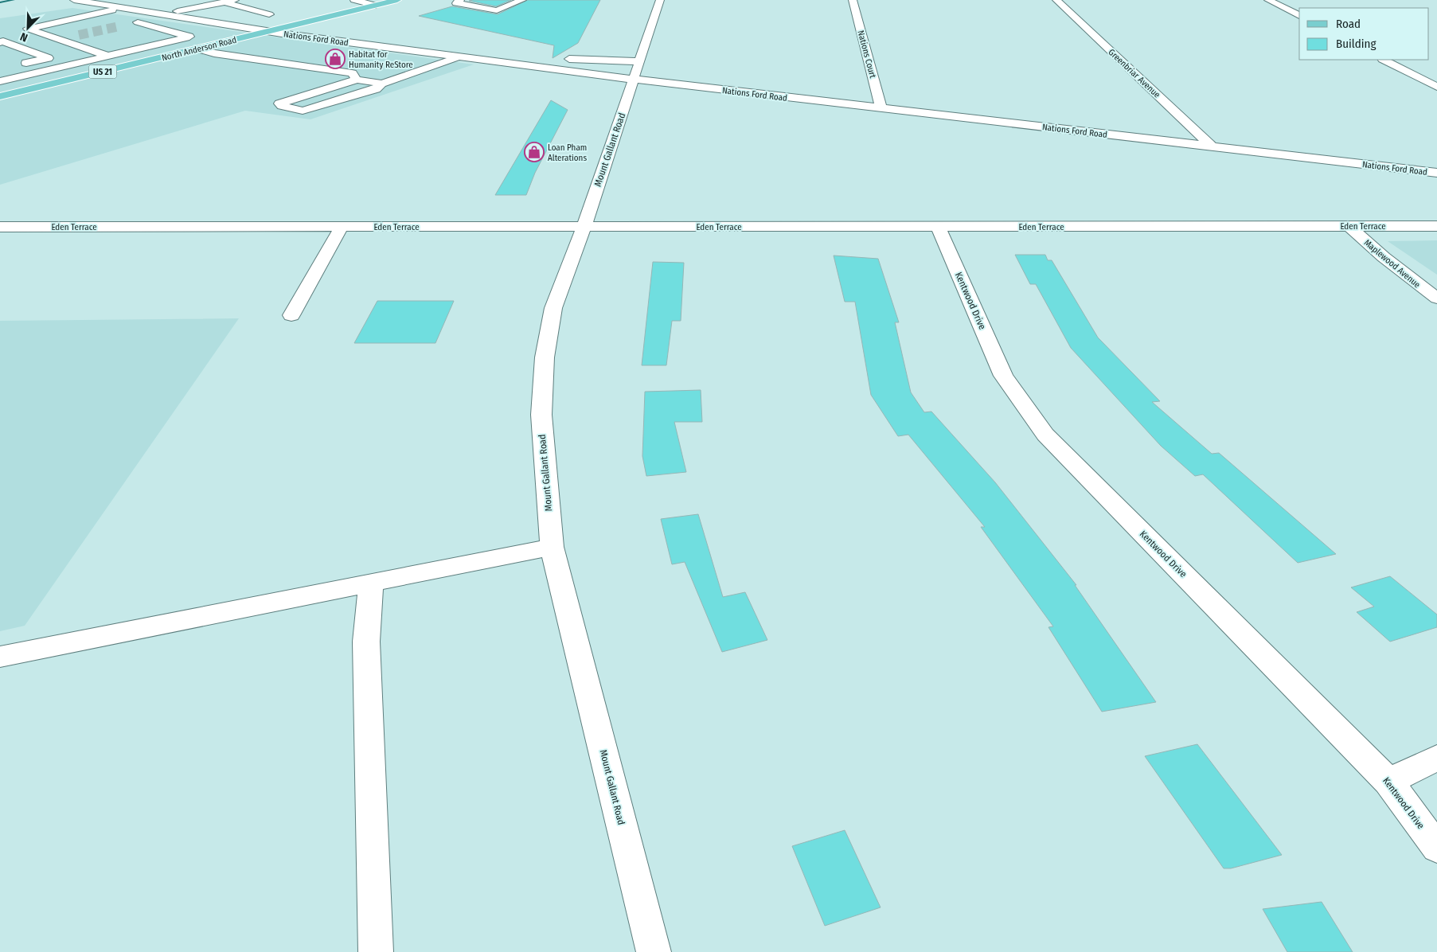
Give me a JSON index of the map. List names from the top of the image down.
{
  "streets": {
    "main road": ["North Anderson Road", "US 21"],
    "street": [
      "Nations Ford Road",
      "Nations Court",
      "Greenbriar Avenue",
      "Mount Gallant Road",
      "Eden Terrace",
      "Maplewood Avenue",
      "Kentwood Drive"
    ]
  },
  "crossings": [
    ["Nations Ford Road", "North Anderson Road"],
    ["Nations Ford Road", "Nations Court"],
    ["Nations Ford Road", "Greenbriar Avenue"],
    ["Nations Ford Road", "Mount Gallant Road"],
    ["Mount Gallant Road", "Eden Terrace"],
    ["Eden Terrace", "Maplewood Avenue"],
    ["Eden Terrace", "Kentwood Drive"]
  ],
  "places": {
    "shop": ["Habitat for Humanity ReStore", "Loan Pham Alterations"]
  },
  "legend": ["Road", "Building"],
  "north": "bottom left"
}
